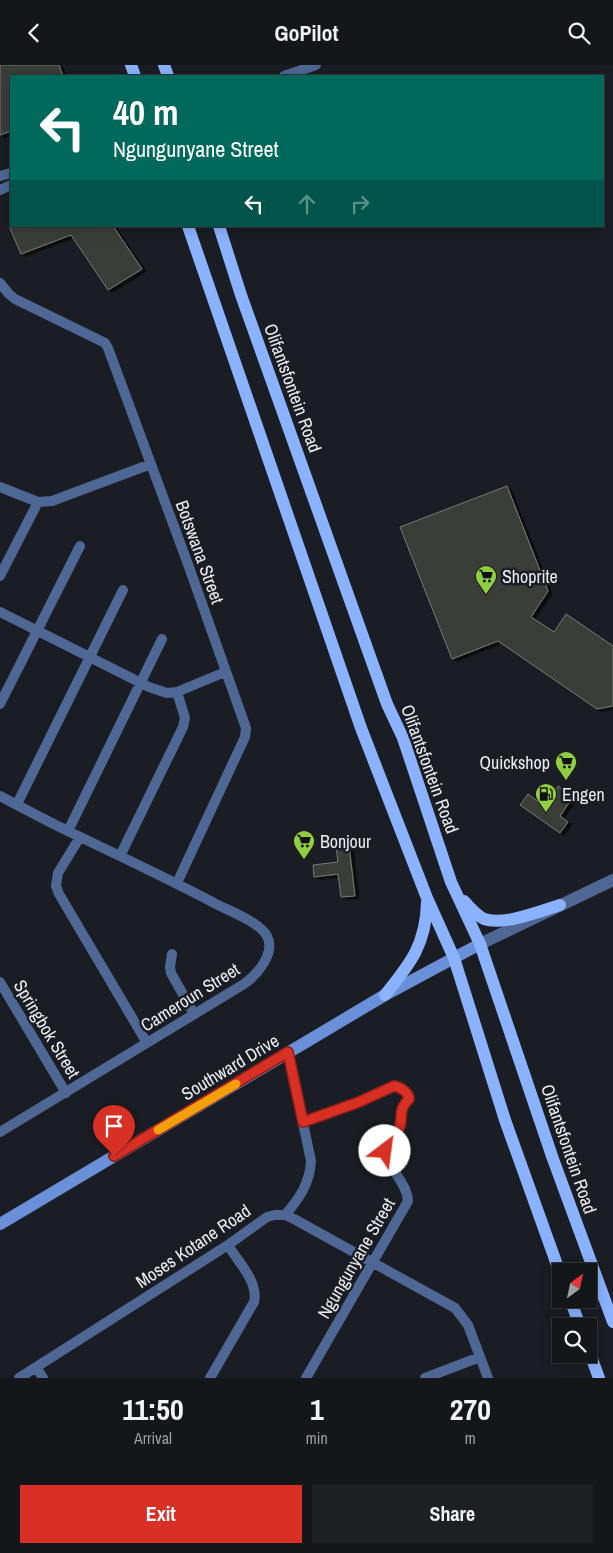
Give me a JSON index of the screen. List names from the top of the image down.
{
  "streets": {
    "main road": ["Olifantsfontein Road", "Southward Drive"],
    "street": [
      "Botswana Street",
      "Cameroun Street",
      "Springbok Street",
      "Moses Kotane Road",
      "Ngungunyane Street"
    ]
  },
  "crossings": [
    ["Olifantsfontein Road", "Southward Drive"],
    ["Botswana Street", "Cameroun Street"],
    ["Cameroun Street", "Springbok Street"]
  ],
  "places": {
    "supermarket": ["Shoprite", "Quickshop", "Bonjour"],
    "fuel station": ["Engen"]
  },
  "north": "top right",
  "page": {
    "header": "GoPilot",
    "turn": ["40 m", "Ngungunyane Street"],
    "eta": [
      "11:50",
      "Arrival",
      "1",
      "min",
      "270",
      "m"
    ],
    "buttons": ["Exit", "Share"]
  }
}
